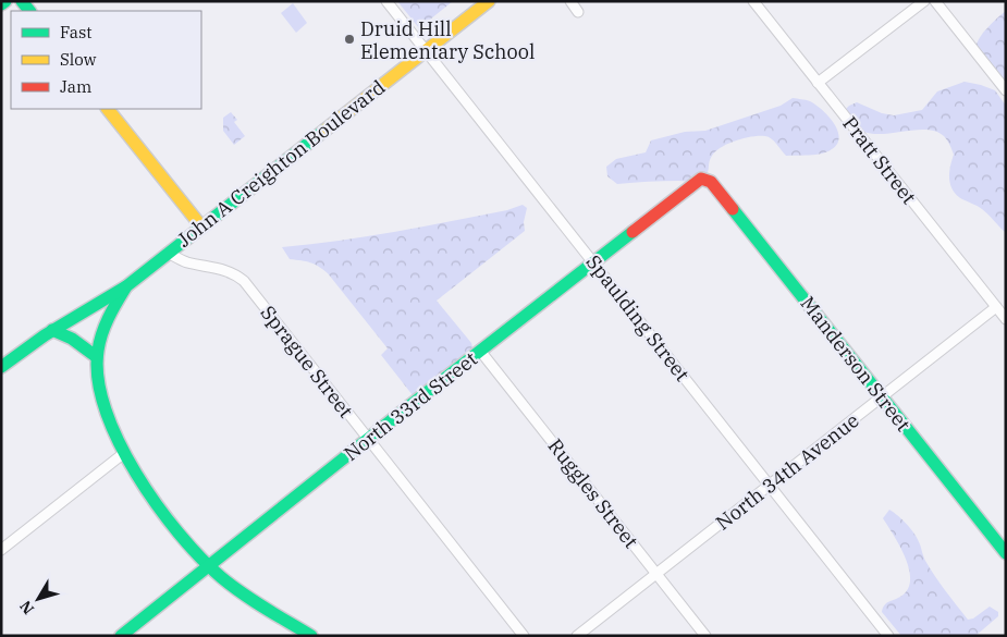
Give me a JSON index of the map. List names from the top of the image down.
{
  "streets": {
    "street": [
      "Pratt Street",
      "John A Creighton Boulevard",
      "Spaulding Street",
      "Sprague Street",
      "Manderson Street",
      "North 33rd Street",
      "North 34th Avenue",
      "Ruggles Street"
    ]
  },
  "crossings": [
    ["Pratt Street", "North 34th Avenue"],
    ["John A Creighton Boulevard", "Spaulding Street"],
    ["John A Creighton Boulevard", "Sprague Street"],
    ["Spaulding Street", "North 33rd Street"],
    ["Spaulding Street", "North 34th Avenue"],
    ["Sprague Street", "North 33rd Street"],
    ["Manderson Street", "North 33rd Street"],
    ["Manderson Street", "North 34th Avenue"],
    ["North 33rd Street", "Ruggles Street"],
    ["North 34th Avenue", "Ruggles Street"]
  ],
  "places": ["Druid Hill Elementary School"],
  "legend": ["Fast", "Slow", "Jam"],
  "north": "bottom left"
}
